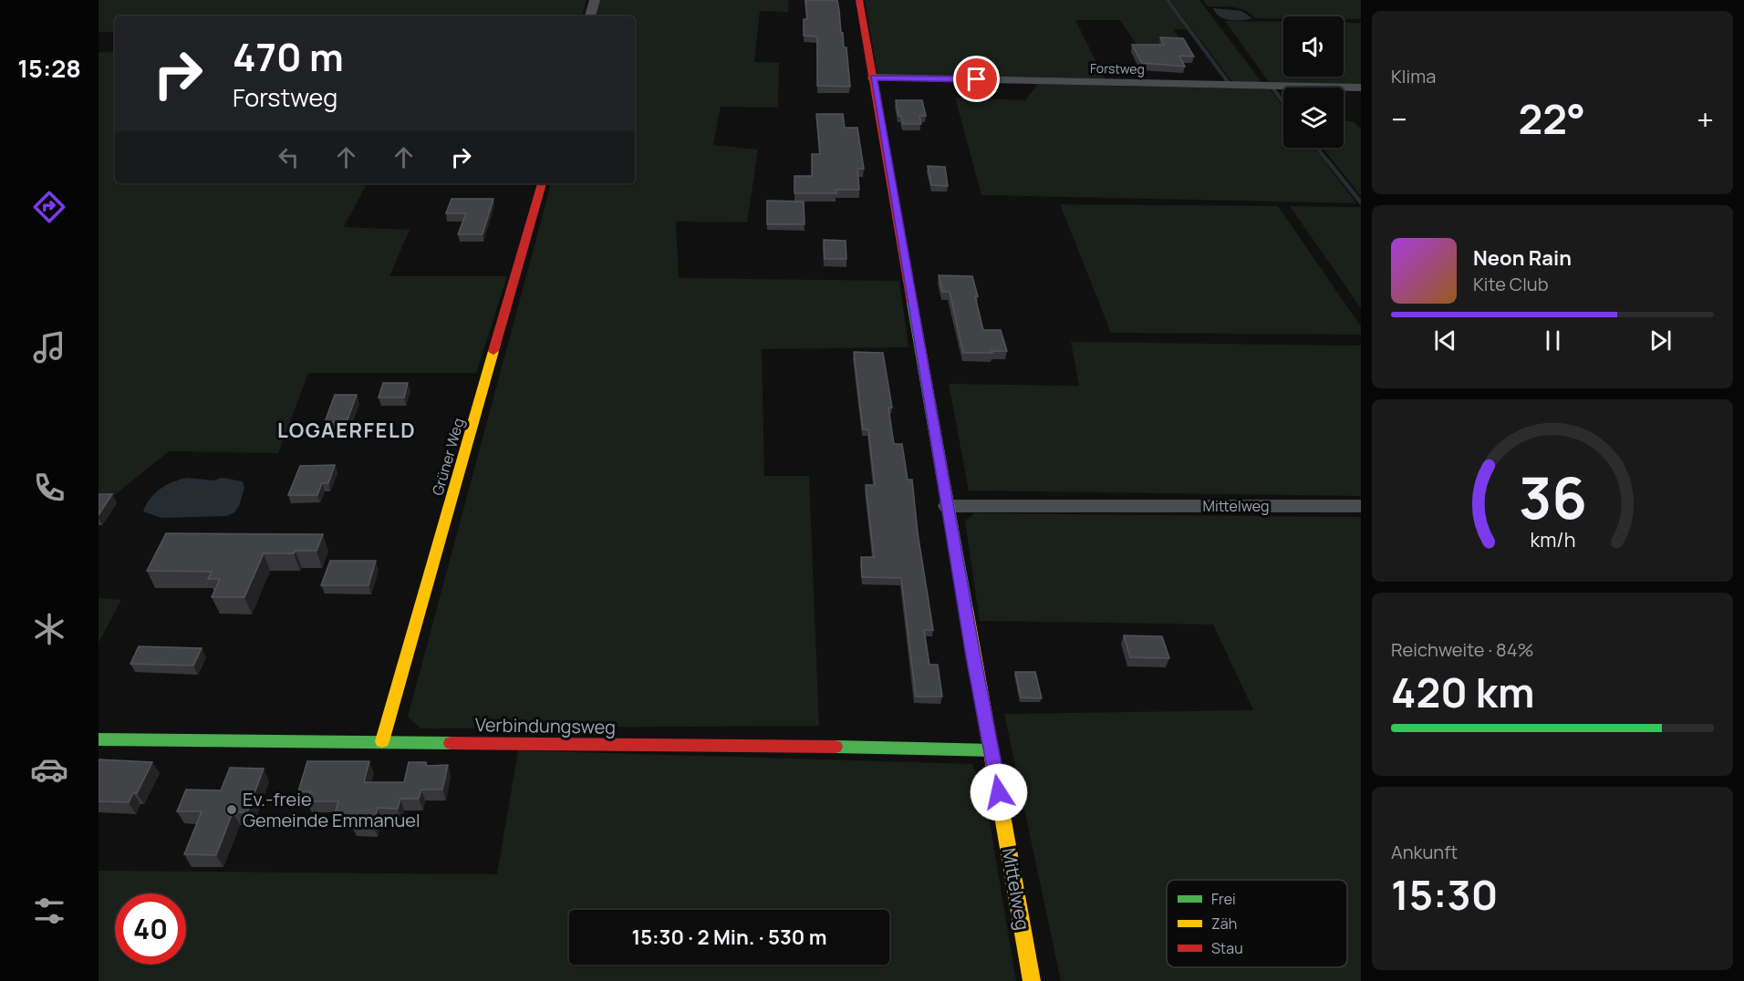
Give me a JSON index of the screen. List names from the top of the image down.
{
  "streets": {
    "street": [
      "Forstweg",
      "Grüner Weg",
      "Mittelweg",
      "Verbindungsweg"
    ]
  },
  "crossings": [
    ["Forstweg", "Mittelweg"],
    ["Grüner Weg", "Verbindungsweg"],
    ["Mittelweg", "Verbindungsweg"]
  ],
  "districts": ["LOGAERFELD"],
  "places": ["Ev.-freie Gemeinde Emmanuel"],
  "legend": ["Frei", "Zäh", "Stau"],
  "page": {
    "tabs": "15:28",
    "tile": [
      "Klima",
      ["Reichweite · 84%", "420 km"],
      ["Ankunft", "15:30"]
    ],
    "turn": ["470 m", "Forstweg"],
    "heat": ["−", "22°", "+"],
    "song": ["Neon Rain", "Kite Club"],
    "limit": "40",
    "trip": "15:30 · 2 Min. · 530 m",
    "gauge": ["36", "km/h"]
  }
}
